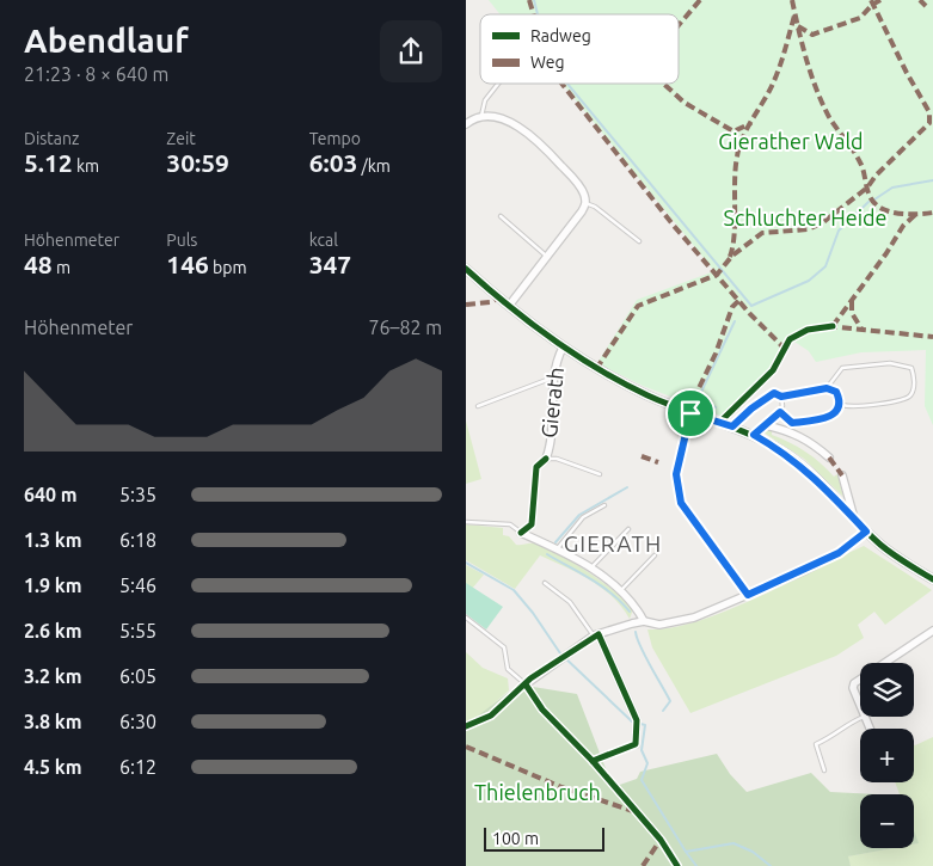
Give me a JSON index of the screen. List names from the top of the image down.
{
  "streets": {
    "street": ["Gierath"]
  },
  "districts": ["GIERATH"],
  "parks": ["Gierather Wald", "Schluchter Heide", "Thielenbruch"],
  "legend": ["Radweg", "Weg"],
  "scale_bar": "100 m",
  "page": {
    "heading": ["Abendlauf", "21:23 · 8 × 640 m"],
    "stats": [
      ["Distanz", "5.12 km"],
      ["Zeit", "30:59"],
      ["Tempo", "6:03 /km"],
      ["Höhenmeter", "48 m"],
      ["Puls", "146 bpm"],
      ["kcal", "347"]
    ],
    "chart": ["Höhenmeter", "76–82 m"],
    "list": [
      {
        "name": "640 m",
        "note": "5:35"
      },
      {
        "name": "1.3 km",
        "note": "6:18"
      },
      {
        "name": "1.9 km",
        "note": "5:46"
      },
      {
        "name": "2.6 km",
        "note": "5:55"
      },
      {
        "name": "3.2 km",
        "note": "6:05"
      },
      {
        "name": "3.8 km",
        "note": "6:30"
      },
      {
        "name": "4.5 km",
        "note": "6:12"
      }
    ],
    "map_buttons": ["+", "−"],
    "scale": "100 m"
  }
}
